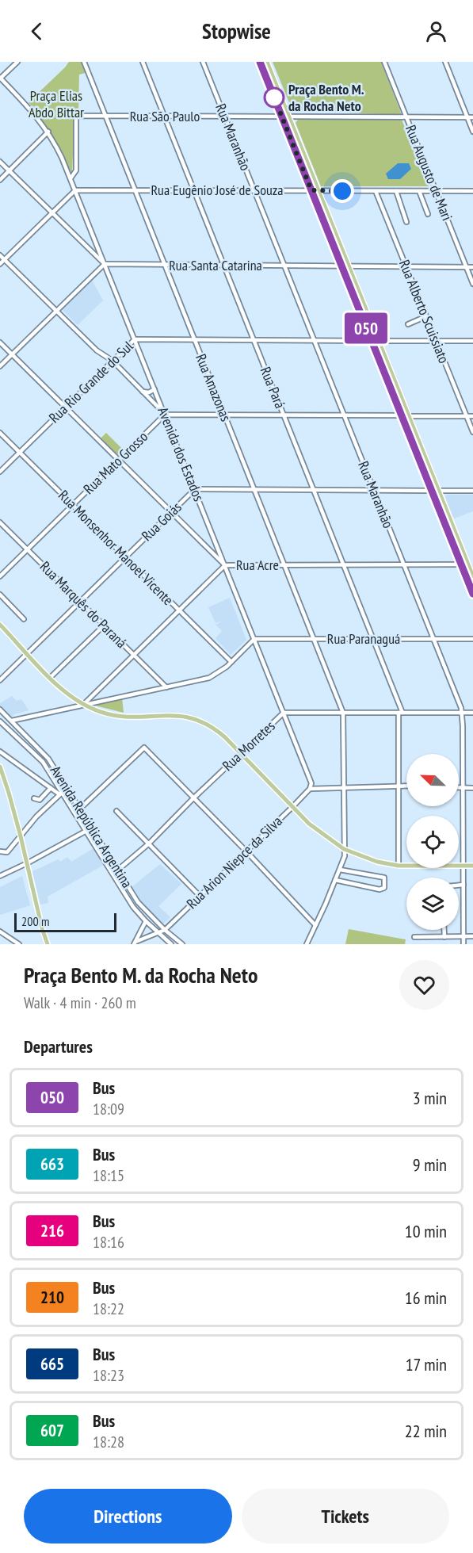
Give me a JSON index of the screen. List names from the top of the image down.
{
  "streets": {
    "street": [
      "Rua São Paulo",
      "Rua Maranhão",
      "Rua Augusto de Mari",
      "Rua Eugênio José de Souza",
      "Rua Santa Catarina",
      "Rua Alberto Scuissiato",
      "Rua Rio Grande do Sul",
      "Rua Amazonas",
      "Rua Pará",
      "Avenida dos Estados",
      "Rua Mato Grosso",
      "Rua Goiás",
      "Rua Monsenhor Manoel Vicente",
      "Rua Acre",
      "Rua Marquês do Paraná",
      "Rua Paranaguá",
      "Rua Morretes",
      "Avenida República Argentina",
      "Rua Arion Niepce da Silva"
    ]
  },
  "crossings": [
    ["Rua São Paulo", "Rua Maranhão"],
    ["Rua São Paulo", "Rua Amazonas"],
    ["Rua São Paulo", "Rua Pará"],
    ["Rua São Paulo", "Avenida dos Estados"],
    ["Rua Maranhão", "Rua Eugênio José de Souza"],
    ["Rua Maranhão", "Rua Santa Catarina"],
    ["Rua Maranhão", "Rua Rio Grande do Sul"],
    ["Rua Maranhão", "Rua Acre"],
    ["Rua Maranhão", "Rua Paranaguá"],
    ["Rua Maranhão", "Rua Morretes"],
    ["Rua Augusto de Mari", "Rua Eugênio José de Souza"],
    ["Rua Augusto de Mari", "Rua Santa Catarina"],
    ["Rua Eugênio José de Souza", "Rua Alberto Scuissiato"],
    ["Rua Eugênio José de Souza", "Rua Amazonas"],
    ["Rua Eugênio José de Souza", "Rua Pará"],
    ["Rua Eugênio José de Souza", "Avenida dos Estados"],
    ["Rua Santa Catarina", "Rua Alberto Scuissiato"],
    ["Rua Santa Catarina", "Rua Amazonas"],
    ["Rua Santa Catarina", "Rua Pará"],
    ["Rua Santa Catarina", "Avenida dos Estados"],
    ["Rua Rio Grande do Sul", "Rua Amazonas"],
    ["Rua Rio Grande do Sul", "Rua Pará"],
    ["Rua Rio Grande do Sul", "Avenida dos Estados"],
    ["Rua Rio Grande do Sul", "Rua Monsenhor Manoel Vicente"],
    ["Rua Amazonas", "Rua Acre"],
    ["Rua Amazonas", "Rua Paranaguá"],
    ["Rua Amazonas", "Rua Morretes"],
    ["Rua Pará", "Rua Acre"],
    ["Rua Pará", "Rua Paranaguá"],
    ["Rua Pará", "Rua Morretes"],
    ["Avenida dos Estados", "Rua Mato Grosso"],
    ["Avenida dos Estados", "Rua Goiás"],
    ["Avenida dos Estados", "Rua Acre"],
    ["Avenida dos Estados", "Rua Paranaguá"],
    ["Avenida dos Estados", "Rua Morretes"],
    ["Avenida dos Estados", "Rua Arion Niepce da Silva"],
    ["Rua Mato Grosso", "Rua Monsenhor Manoel Vicente"],
    ["Rua Mato Grosso", "Rua Marquês do Paraná"],
    ["Rua Goiás", "Rua Monsenhor Manoel Vicente"],
    ["Rua Goiás", "Rua Marquês do Paraná"],
    ["Rua Monsenhor Manoel Vicente", "Rua Acre"],
    ["Rua Acre", "Rua Marquês do Paraná"],
    ["Rua Morretes", "Avenida República Argentina"],
    ["Avenida República Argentina", "Rua Arion Niepce da Silva"]
  ],
  "parks": ["Praça Elias Abdo Bittar"],
  "places": ["Praça Bento M. da Rocha Neto"],
  "lines": ["bus line 050"],
  "scale_bar": "200 m",
  "north": "top left",
  "page": {
    "header": "Stopwise",
    "on_map": "050",
    "scale": "200 m",
    "heading": [
      ["Praça Bento M. da Rocha Neto", "Walk · 4 min · 260 m"],
      "Departures"
    ],
    "list": [
      {
        "mark": "050",
        "name": "Bus",
        "note": "18:09",
        "value": "3 min"
      },
      {
        "mark": "663",
        "name": "Bus",
        "note": "18:15",
        "value": "9 min"
      },
      {
        "mark": "216",
        "name": "Bus",
        "note": "18:16",
        "value": "10 min"
      },
      {
        "mark": "210",
        "name": "Bus",
        "note": "18:22",
        "value": "16 min"
      },
      {
        "mark": "665",
        "name": "Bus",
        "note": "18:23",
        "value": "17 min"
      },
      {
        "mark": "607",
        "name": "Bus",
        "note": "18:28",
        "value": "22 min"
      }
    ],
    "buttons": ["Directions", "Tickets"]
  }
}
